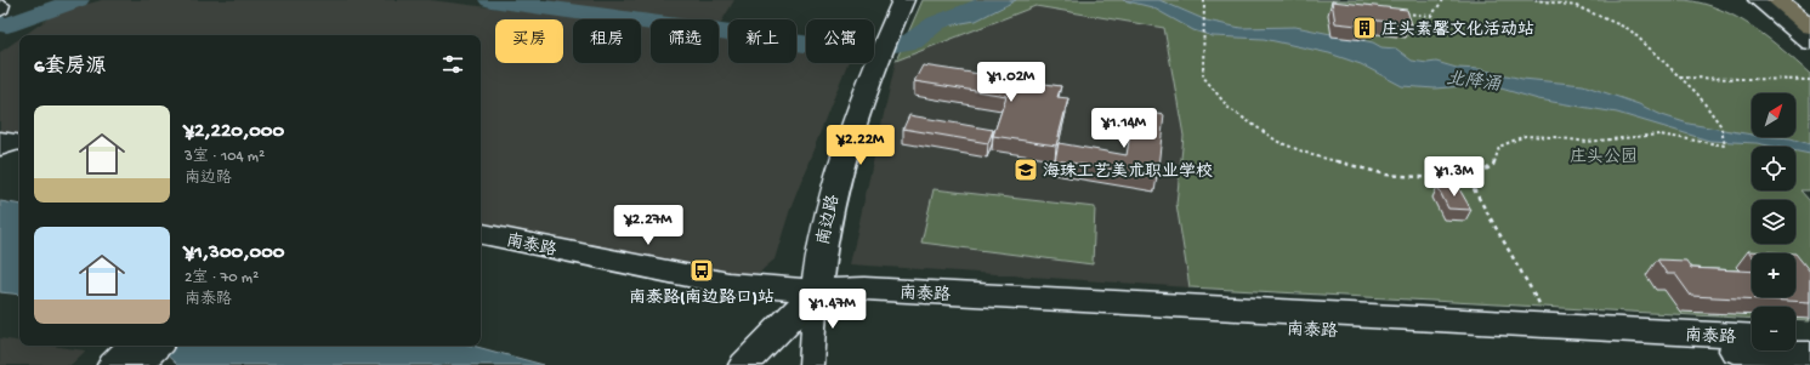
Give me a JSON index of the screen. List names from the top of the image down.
{
  "streets": {
    "street": ["南边路", "南泰路"]
  },
  "crossings": [
    ["南边路", "南泰路"]
  ],
  "water": ["北降涌"],
  "parks": ["庄头公园"],
  "places": {
    "building": ["庄头素馨文化活动站"],
    "school or university": ["海珠工艺美术职业学校"],
    "bus stop": ["南泰路(南边路口)站"]
  },
  "north": "top right",
  "page": {
    "chip": [
      "买房",
      "租房",
      "筛选",
      "新上",
      "公寓"
    ],
    "heading": "6套房源",
    "price": [
      "¥1.02M",
      "¥1.14M",
      "¥2.22M",
      "¥1.3M",
      "¥2.27M",
      "¥1.47M"
    ],
    "map_buttons": ["+", "−"],
    "list": [
      {
        "name": "¥2,220,000",
        "note": "3室 · 104 m² · 南边路"
      },
      {
        "name": "¥1,300,000",
        "note": "2室 · 70 m² · 南泰路"
      }
    ]
  }
}
